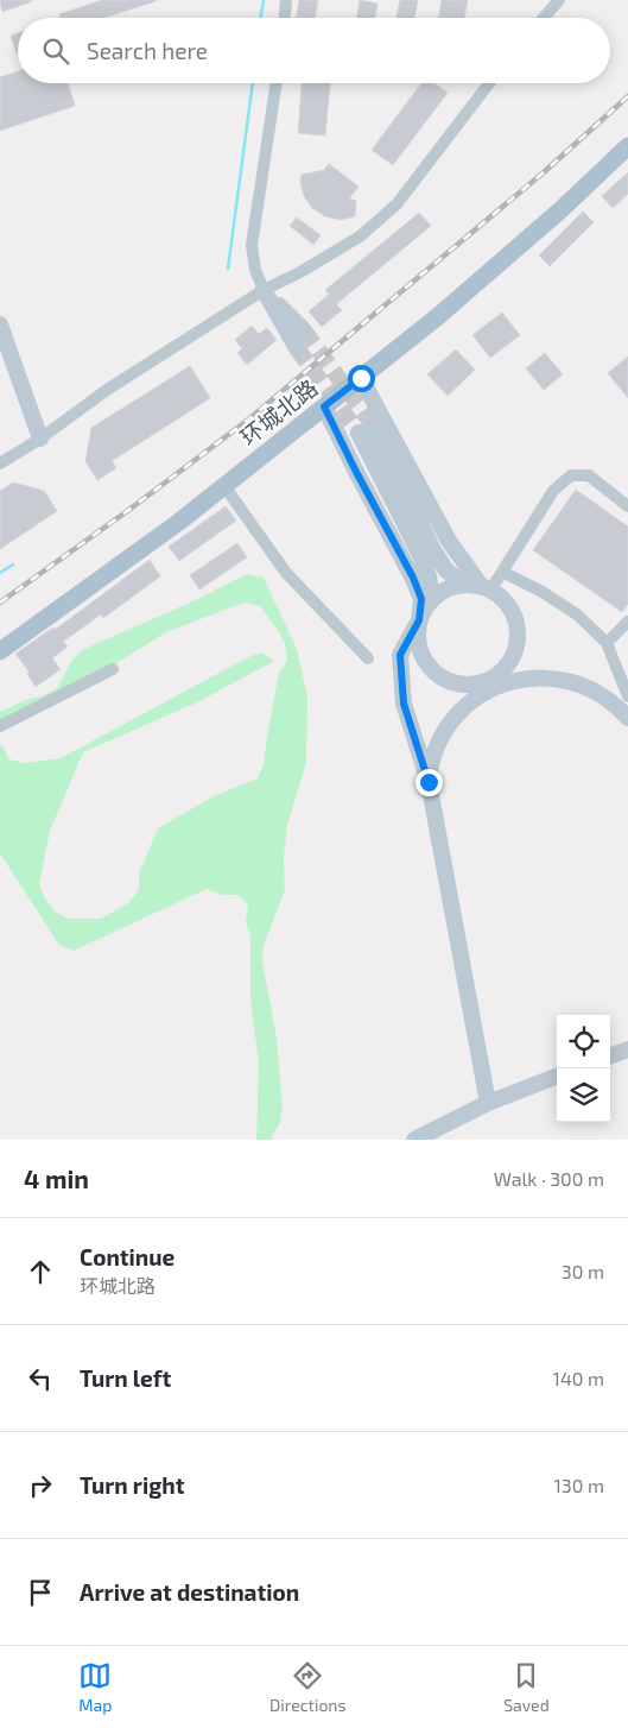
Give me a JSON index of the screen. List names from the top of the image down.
{
  "streets": {
    "main road": ["环城北路"]
  },
  "page": {
    "search": "Search here",
    "heading": ["4 min", "Walk · 300 m"],
    "list": [
      ["Continue", "环城北路", "30 m"],
      ["Turn left", "140 m"],
      ["Turn right", "130 m"],
      "Arrive at destination"
    ],
    "nav": ["Map", "Directions", "Saved"]
  }
}
